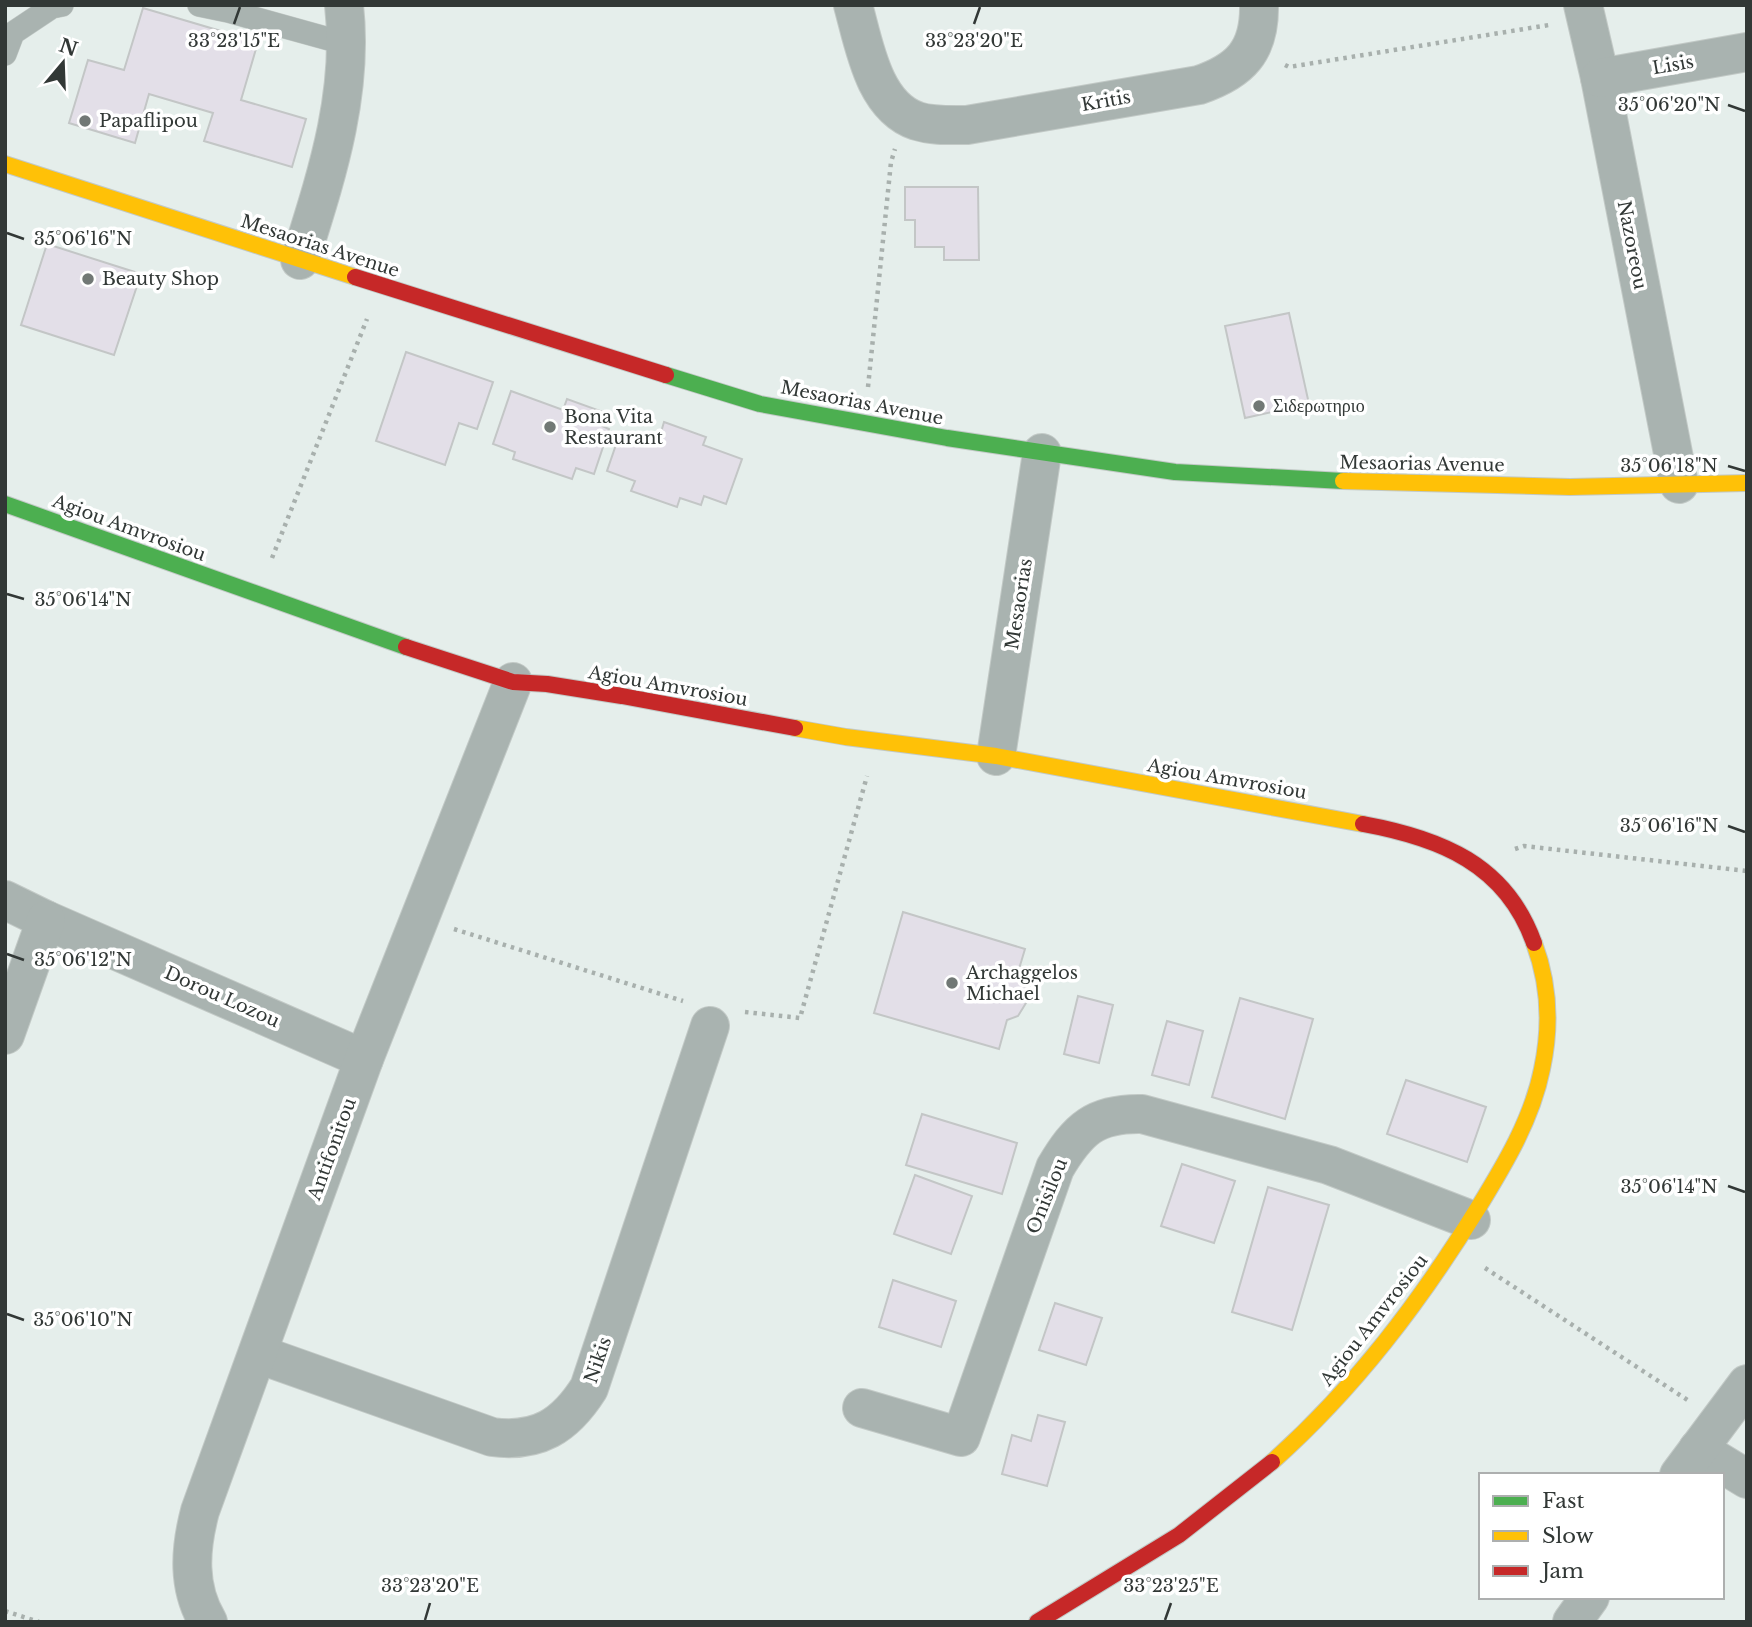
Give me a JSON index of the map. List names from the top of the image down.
{
  "streets": {
    "street": [
      "Lisis",
      "Kritis",
      "Nazoreou",
      "Mesaorias Avenue",
      "Agiou Amvrosiou",
      "Mesaorias",
      "Dorou Lozou",
      "Antifonitou",
      "Onisilou",
      "Nikis"
    ]
  },
  "crossings": [
    ["Lisis", "Nazoreou"],
    ["Nazoreou", "Mesaorias Avenue"],
    ["Mesaorias Avenue", "Mesaorias"],
    ["Agiou Amvrosiou", "Mesaorias"],
    ["Agiou Amvrosiou", "Antifonitou"],
    ["Agiou Amvrosiou", "Onisilou"],
    ["Dorou Lozou", "Antifonitou"],
    ["Antifonitou", "Nikis"]
  ],
  "places": [
    "Papaflipou",
    "Beauty Shop",
    "Σιδερωτηριο",
    "Bona Vita Restaurant",
    "Archaggelos Michael"
  ],
  "legend": ["Fast", "Slow", "Jam"],
  "north": "top",
  "coordinates": [
    "33°23'20\"E",
    "33°23'15\"E",
    "35°06'20\"N",
    "35°06'16\"N",
    "35°06'18\"N",
    "35°06'14\"N",
    "35°06'12\"N",
    "35°06'10\"N",
    "33°23'25\"E"
  ]
}
